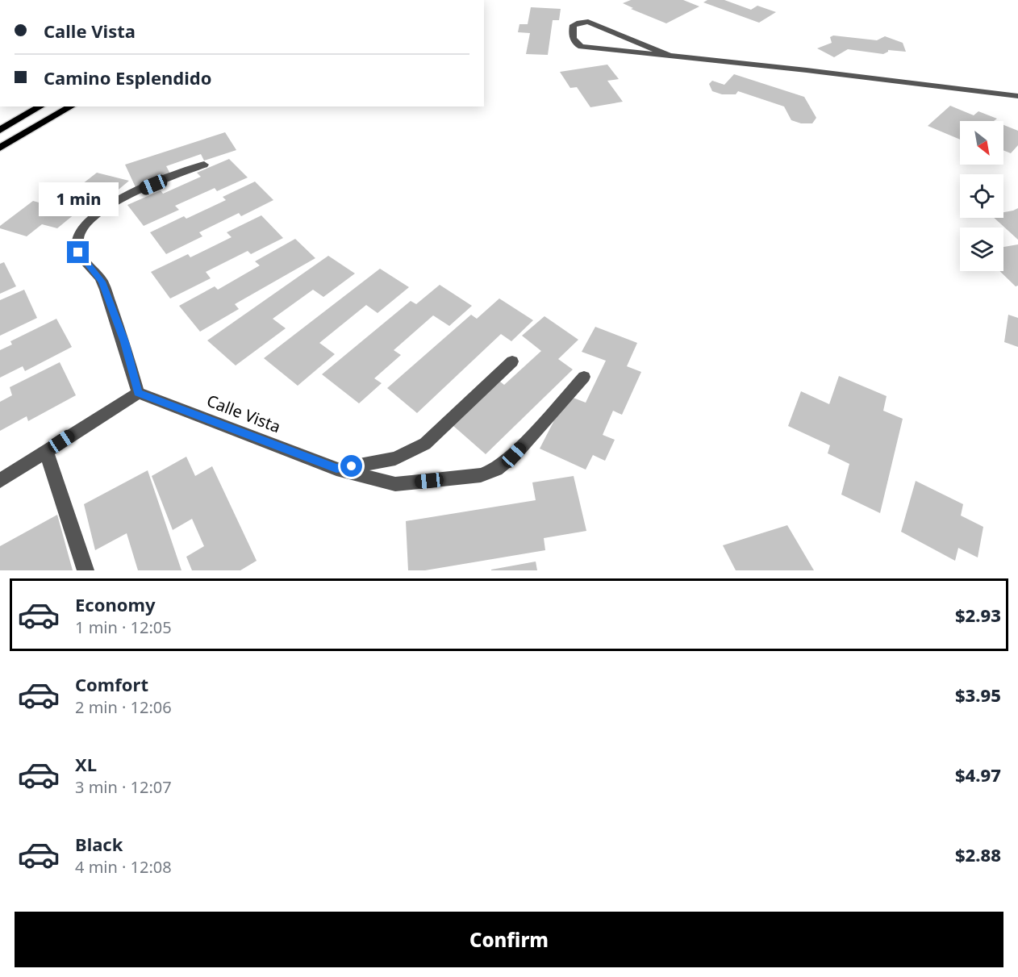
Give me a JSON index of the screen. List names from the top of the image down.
{
  "streets": {
    "street": ["Calle Vista"]
  },
  "north": "bottom right",
  "page": {
    "banner": ["Calle Vista", "Camino Esplendido"],
    "bubble": "1 min",
    "list": [
      {
        "name": "Economy",
        "note": "1 min · 12:05",
        "value": "$2.93"
      },
      {
        "name": "Comfort",
        "note": "2 min · 12:06",
        "value": "$3.95"
      },
      {
        "name": "XL",
        "note": "3 min · 12:07",
        "value": "$4.97"
      },
      {
        "name": "Black",
        "note": "4 min · 12:08",
        "value": "$2.88"
      }
    ],
    "buttons": "Confirm"
  }
}
